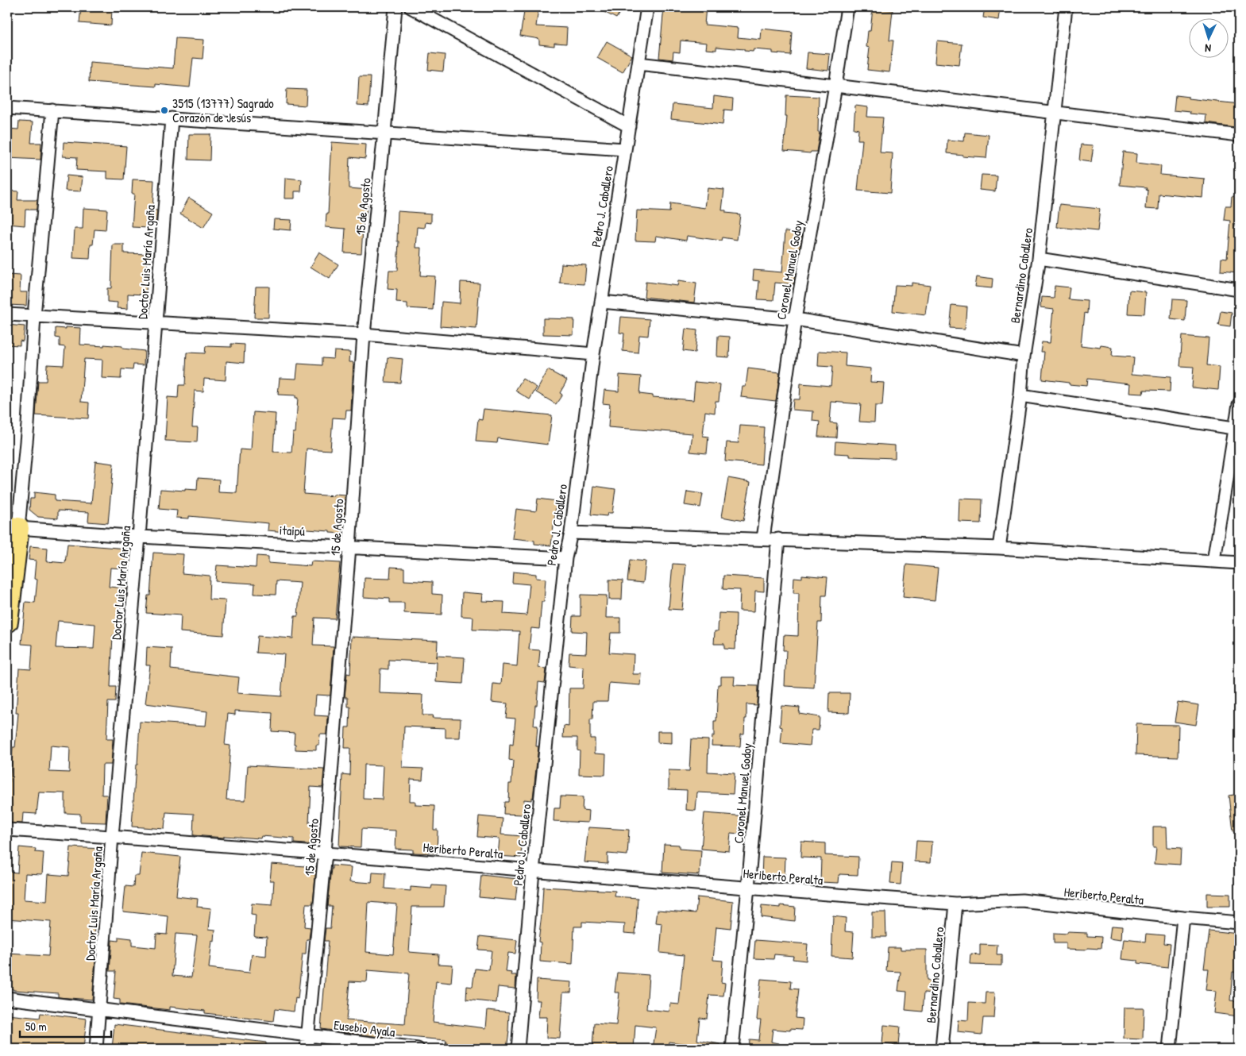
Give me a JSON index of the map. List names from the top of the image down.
{
  "streets": {
    "street": [
      "15 de Agosto",
      "Pedro J. Caballero",
      "Doctor Luis María Argaña",
      "Coronel Manuel Godoy",
      "Bernardino Caballero",
      "itaipú",
      "Heriberto Peralta",
      "Eusebio Ayala"
    ]
  },
  "crossings": [
    ["15 de Agosto", "itaipú"],
    ["15 de Agosto", "Heriberto Peralta"],
    ["15 de Agosto", "Eusebio Ayala"],
    ["Pedro J. Caballero", "itaipú"],
    ["Pedro J. Caballero", "Heriberto Peralta"],
    ["Doctor Luis María Argaña", "itaipú"],
    ["Doctor Luis María Argaña", "Heriberto Peralta"],
    ["Doctor Luis María Argaña", "Eusebio Ayala"],
    ["Coronel Manuel Godoy", "Heriberto Peralta"],
    ["Bernardino Caballero", "Heriberto Peralta"]
  ],
  "places": ["3515 (13777) Sagrado Corazón de Jesús"],
  "scale_bar": "50 m",
  "north": "bottom"
}
